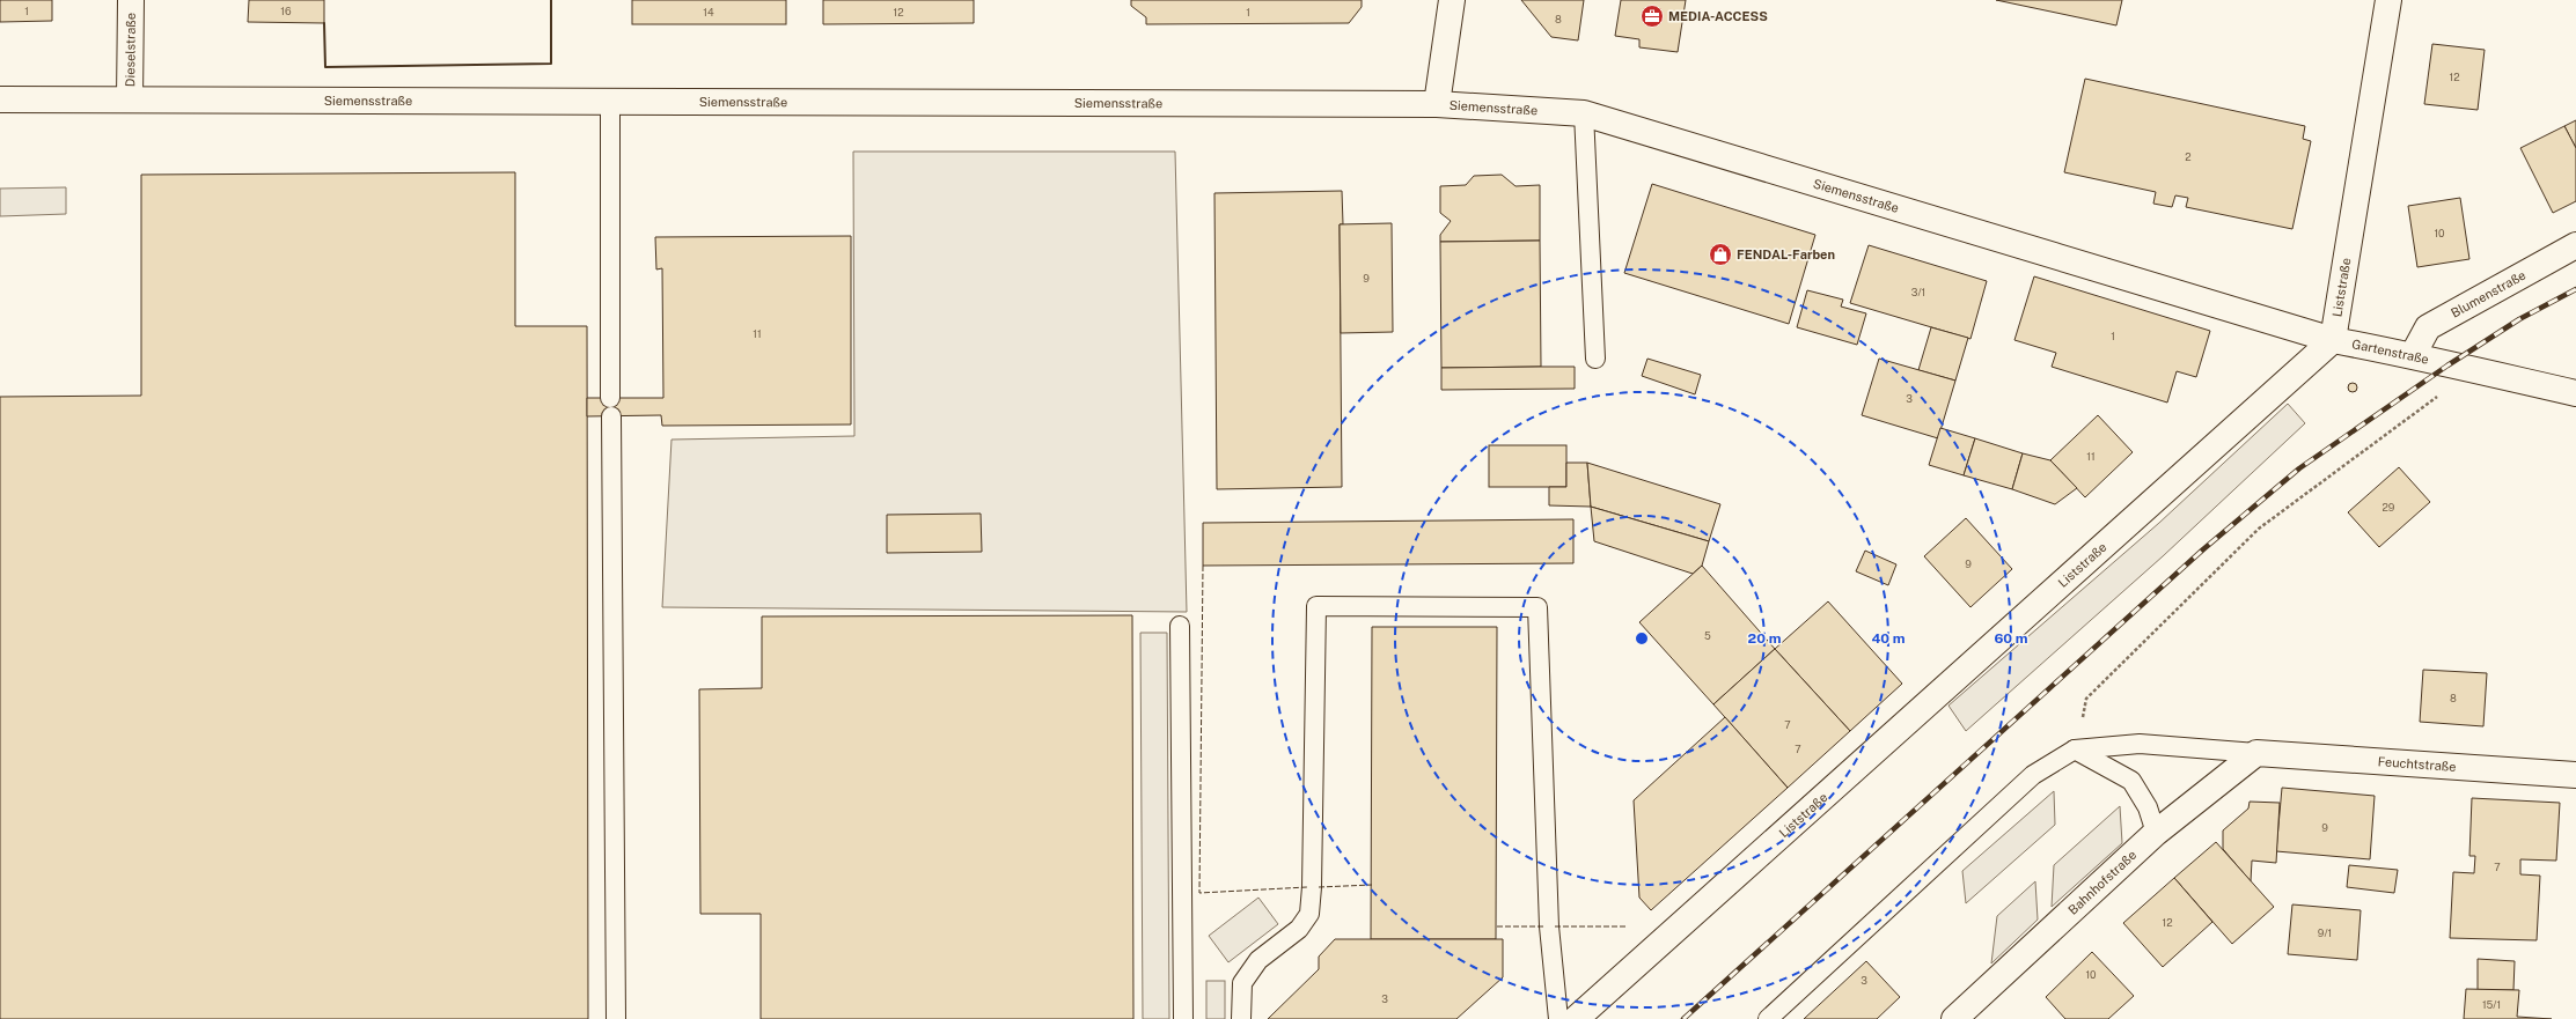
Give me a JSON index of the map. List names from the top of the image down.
{
  "streets": {
    "street": [
      "Dieselstraße",
      "Siemensstraße",
      "Liststraße",
      "Blumenstraße",
      "Gartenstraße",
      "Feuchtstraße",
      "Bahnhofstraße"
    ]
  },
  "crossings": [
    ["Dieselstraße", "Siemensstraße"],
    ["Siemensstraße", "Gartenstraße"],
    ["Liststraße", "Gartenstraße"],
    ["Blumenstraße", "Gartenstraße"],
    ["Feuchtstraße", "Bahnhofstraße"]
  ],
  "places": {
    "office": ["MEDIA-ACCESS"],
    "shop": ["FENDAL-Farben"]
  },
  "house_numbers": [
    "1",
    "16",
    "14",
    "12",
    "1",
    "8",
    "12",
    "2",
    "10",
    "9",
    "3/1",
    "11",
    "1",
    "3",
    "11",
    "29",
    "9",
    "5",
    "8",
    "7",
    "7",
    "9",
    "7",
    "12",
    "9/1",
    "10",
    "3",
    "3",
    "15/1"
  ],
  "rings": ["20 m", "40 m", "60 m"]
}
